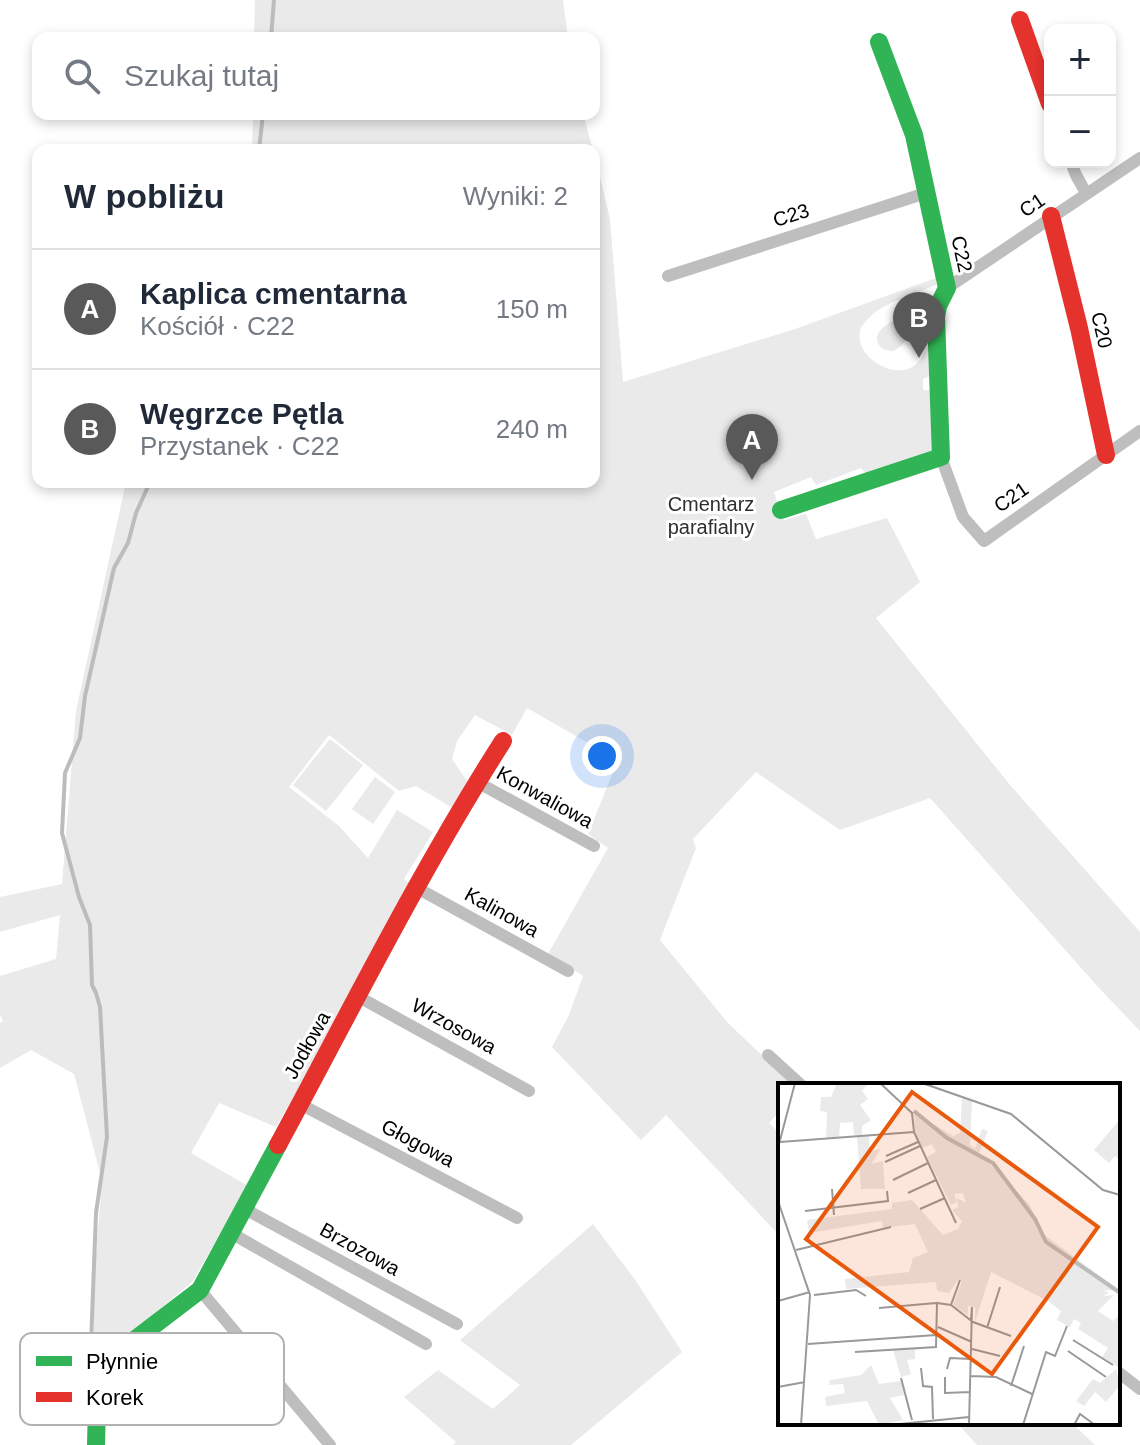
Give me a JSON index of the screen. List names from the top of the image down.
{
  "streets": {
    "street": [
      "C1",
      "C23",
      "C22",
      "C20",
      "C21",
      "Konwaliowa",
      "Kalinowa",
      "Wrzosowa",
      "Jodłowa",
      "Głogowa",
      "Brzozowa"
    ]
  },
  "crossings": [
    ["C1", "C22"],
    ["C1", "C20"],
    ["C23", "C22"],
    ["C22", "C21"],
    ["C20", "C21"],
    ["Konwaliowa", "Jodłowa"],
    ["Kalinowa", "Jodłowa"],
    ["Wrzosowa", "Jodłowa"],
    ["Jodłowa", "Głogowa"],
    ["Jodłowa", "Brzozowa"]
  ],
  "parks": ["Cmentarz parafialny"],
  "legend": ["Płynnie", "Korek"],
  "page": {
    "map_buttons": ["+", "−"],
    "search": "Szukaj tutaj",
    "heading": ["W pobliżu", "Wyniki: 2"],
    "list": [
      {
        "mark": "A",
        "name": "Kaplica cmentarna",
        "note": "Kościół · C22",
        "value": "150 m"
      },
      {
        "mark": "B",
        "name": "Węgrzce Pętla",
        "note": "Przystanek · C22",
        "value": "240 m"
      }
    ],
    "pins": ["B", "A"]
  }
}
